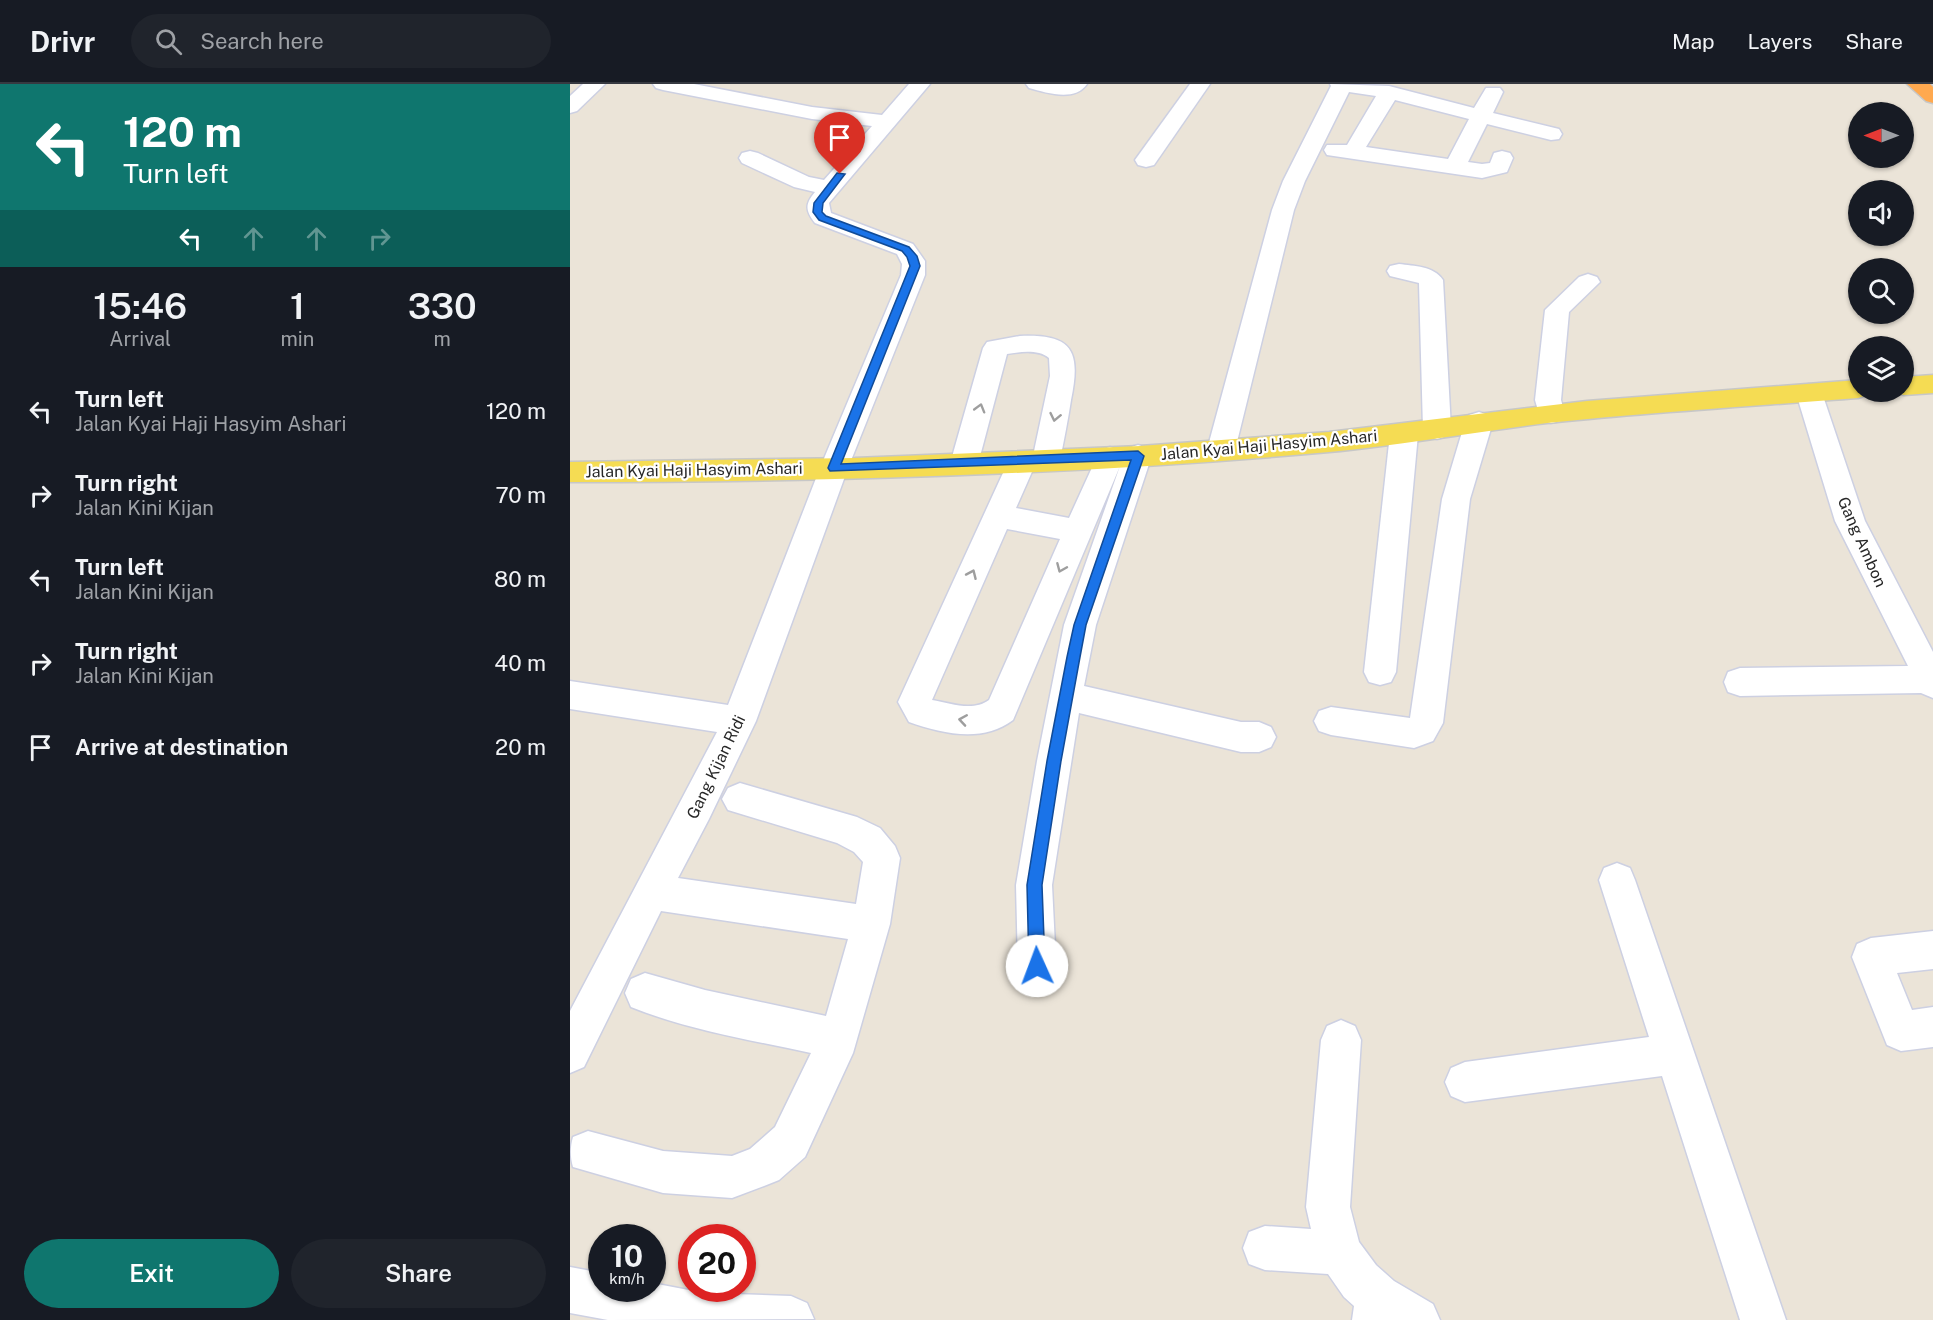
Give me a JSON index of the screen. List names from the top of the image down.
{
  "streets": {
    "main road": ["Jalan Kyai Haji Hasyim Ashari"],
    "street": ["Gang Ambon", "Gang Kijan Ridi"]
  },
  "crossings": [
    ["Jalan Kyai Haji Hasyim Ashari", "Gang Ambon"],
    ["Jalan Kyai Haji Hasyim Ashari", "Gang Kijan Ridi"]
  ],
  "north": "left",
  "page": {
    "header": "Drivr",
    "search": "Search here",
    "nav": ["Map", "Layers", "Share"],
    "turn": ["120 m", "Turn left"],
    "eta": [
      "15:46",
      "Arrival",
      "1",
      "min",
      "330",
      "m"
    ],
    "list": [
      {
        "name": "Turn left",
        "note": "Jalan Kyai Haji Hasyim Ashari",
        "value": "120 m"
      },
      {
        "name": "Turn right",
        "note": "Jalan Kini Kijan",
        "value": "70 m"
      },
      {
        "name": "Turn left",
        "note": "Jalan Kini Kijan",
        "value": "80 m"
      },
      {
        "name": "Turn right",
        "note": "Jalan Kini Kijan",
        "value": "40 m"
      },
      {
        "name": "Arrive at destination",
        "value": "20 m"
      }
    ],
    "speed": "10 km/h",
    "limit": "20",
    "buttons": ["Exit", "Share"]
  }
}
